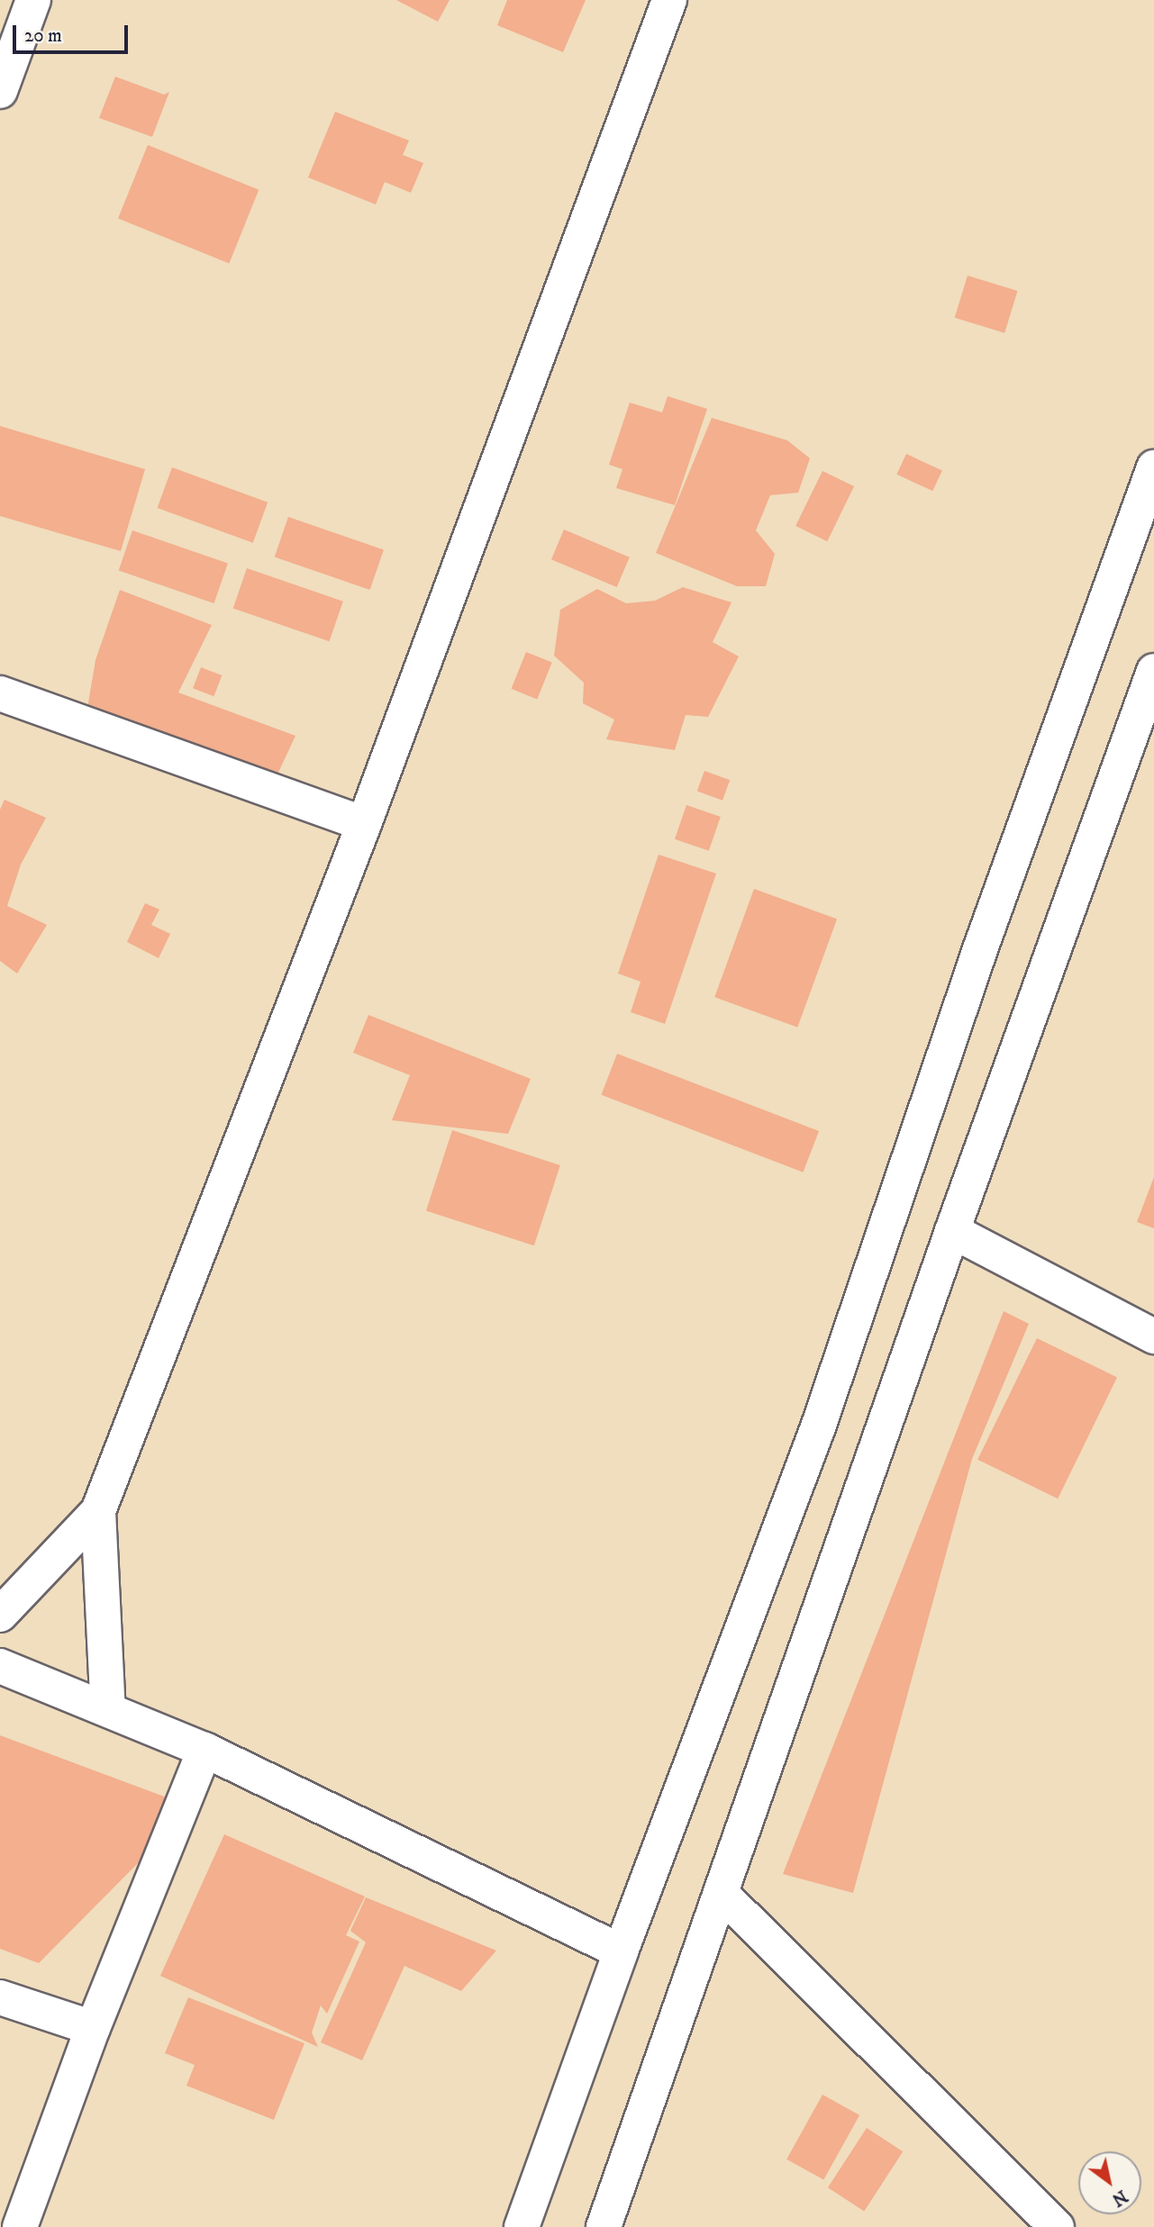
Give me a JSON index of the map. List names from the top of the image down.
{
  "scale_bar": "20 m",
  "north": "bottom right"
}
